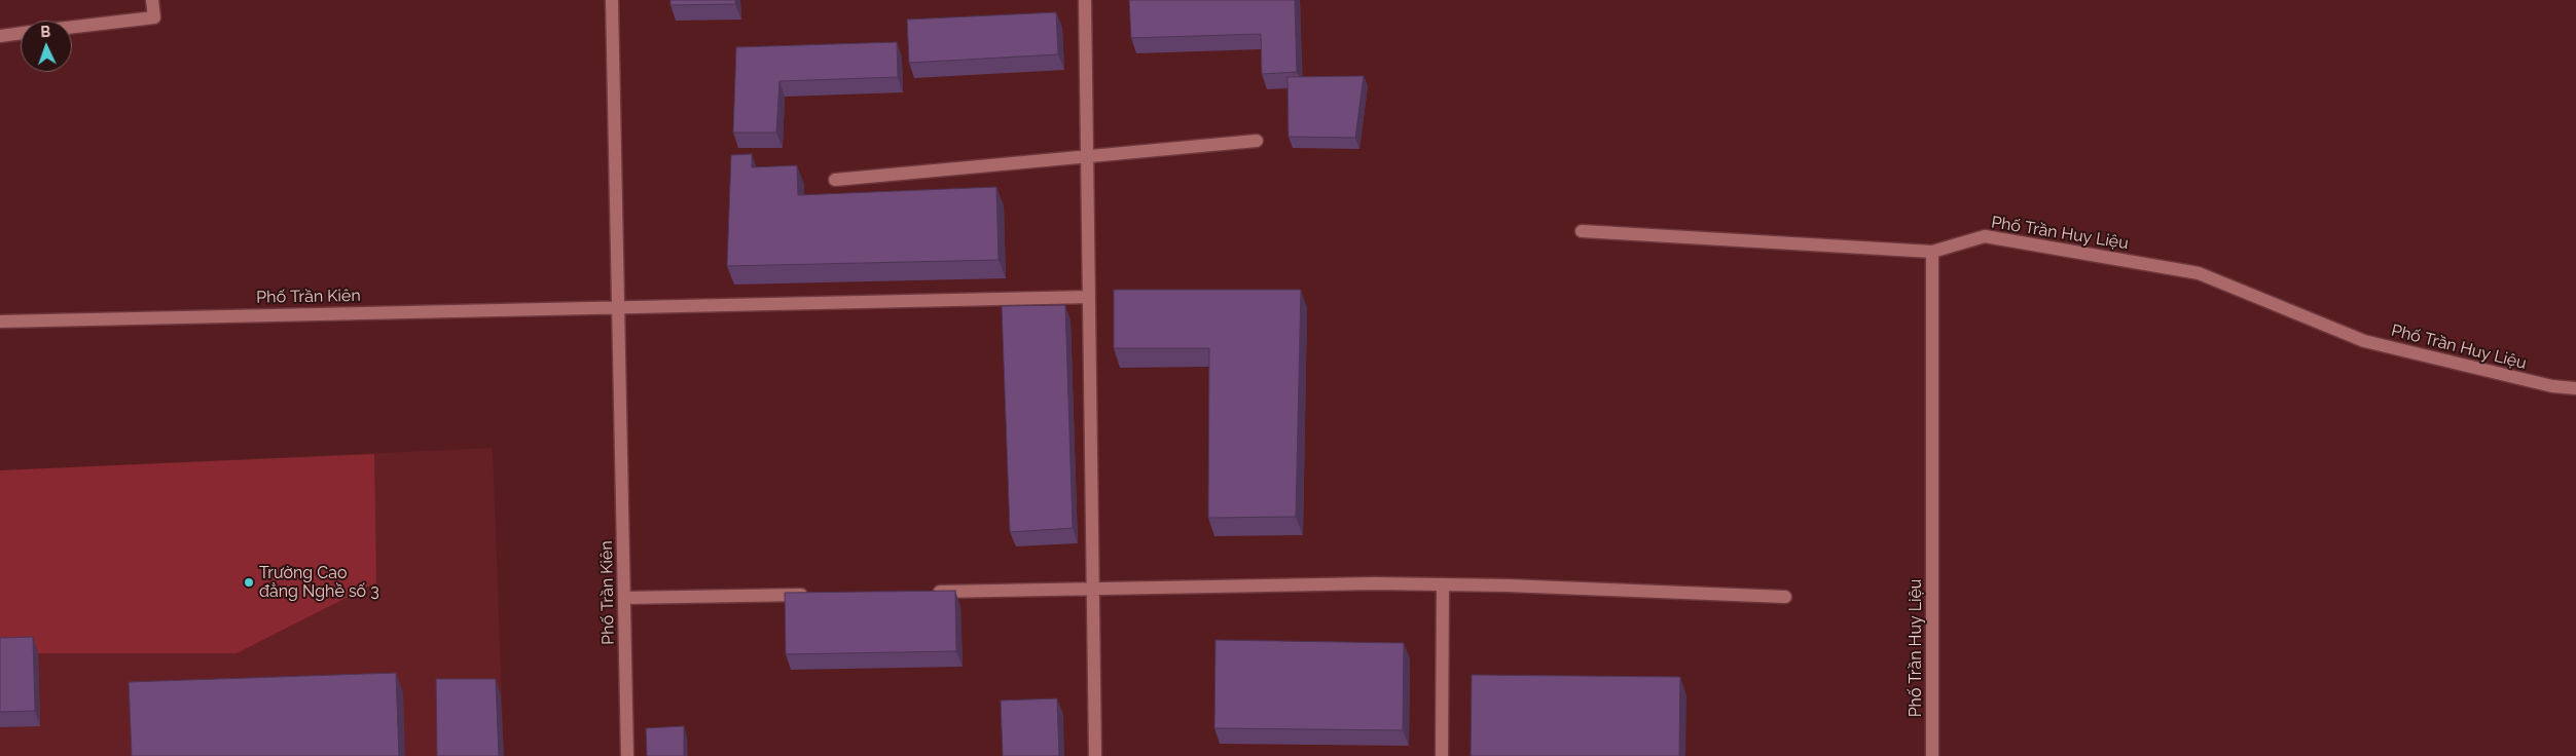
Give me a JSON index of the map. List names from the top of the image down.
{
  "streets": {
    "street": ["Phố Trần Huy Liệu", "Phố Trần Kiên"]
  },
  "places": ["Trường Cao đẳng Nghề số 3"],
  "north": "top"
}
